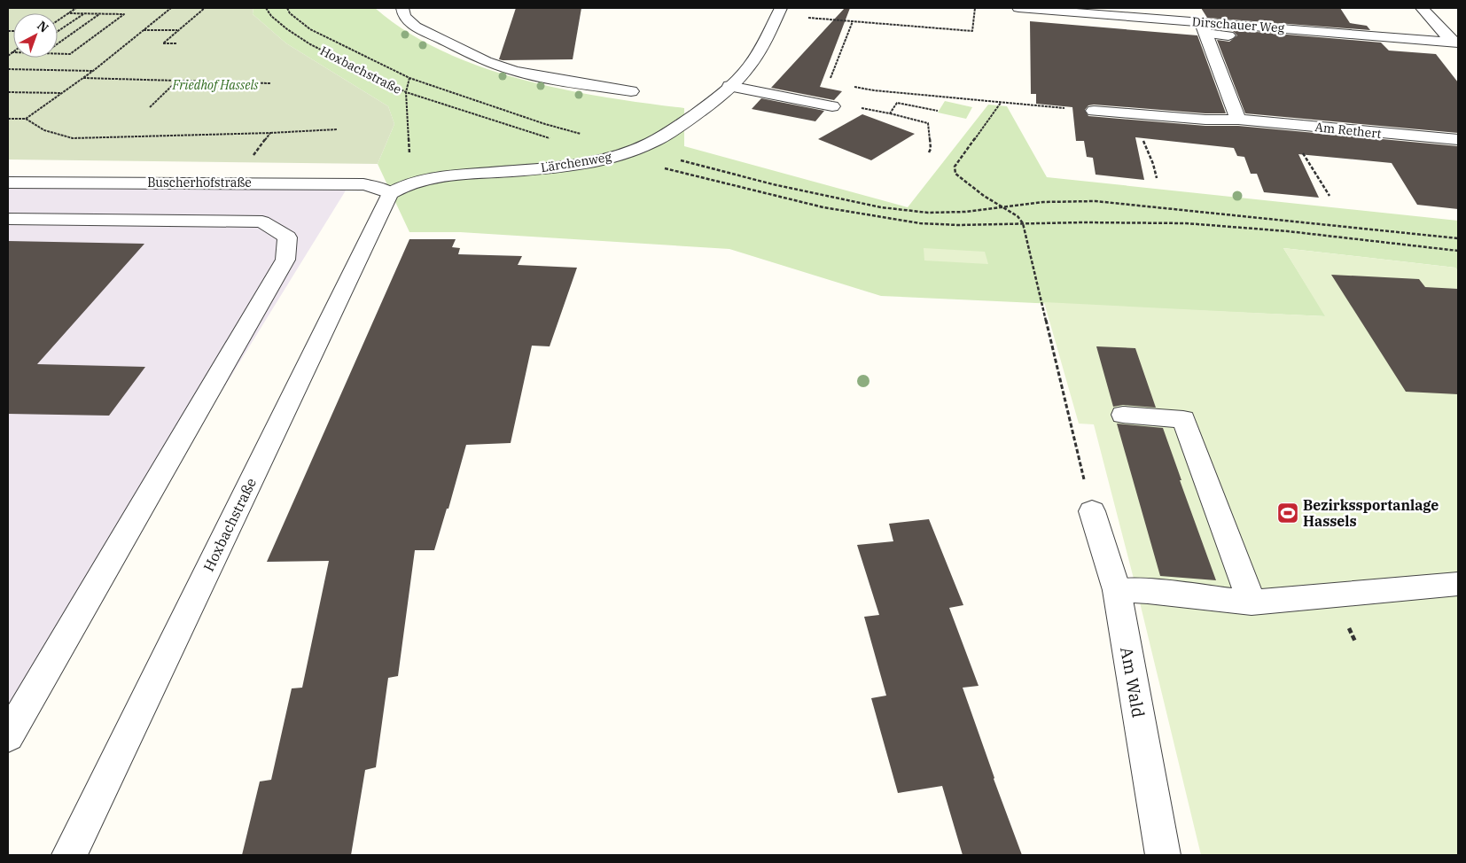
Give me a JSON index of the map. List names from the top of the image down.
{
  "streets": {
    "street": [
      "Dirschauer Weg",
      "Hoxbachstraße",
      "Am Rethert",
      "Lärchenweg",
      "Buscherhofstraße",
      "Am Wald"
    ]
  },
  "crossings": [
    ["Hoxbachstraße", "Lärchenweg"],
    ["Hoxbachstraße", "Buscherhofstraße"],
    ["Lärchenweg", "Buscherhofstraße"]
  ],
  "parks": ["Friedhof Hassels"],
  "places": {
    "sports": ["Bezirkssportanlage Hassels"]
  },
  "north": "top right"
}
